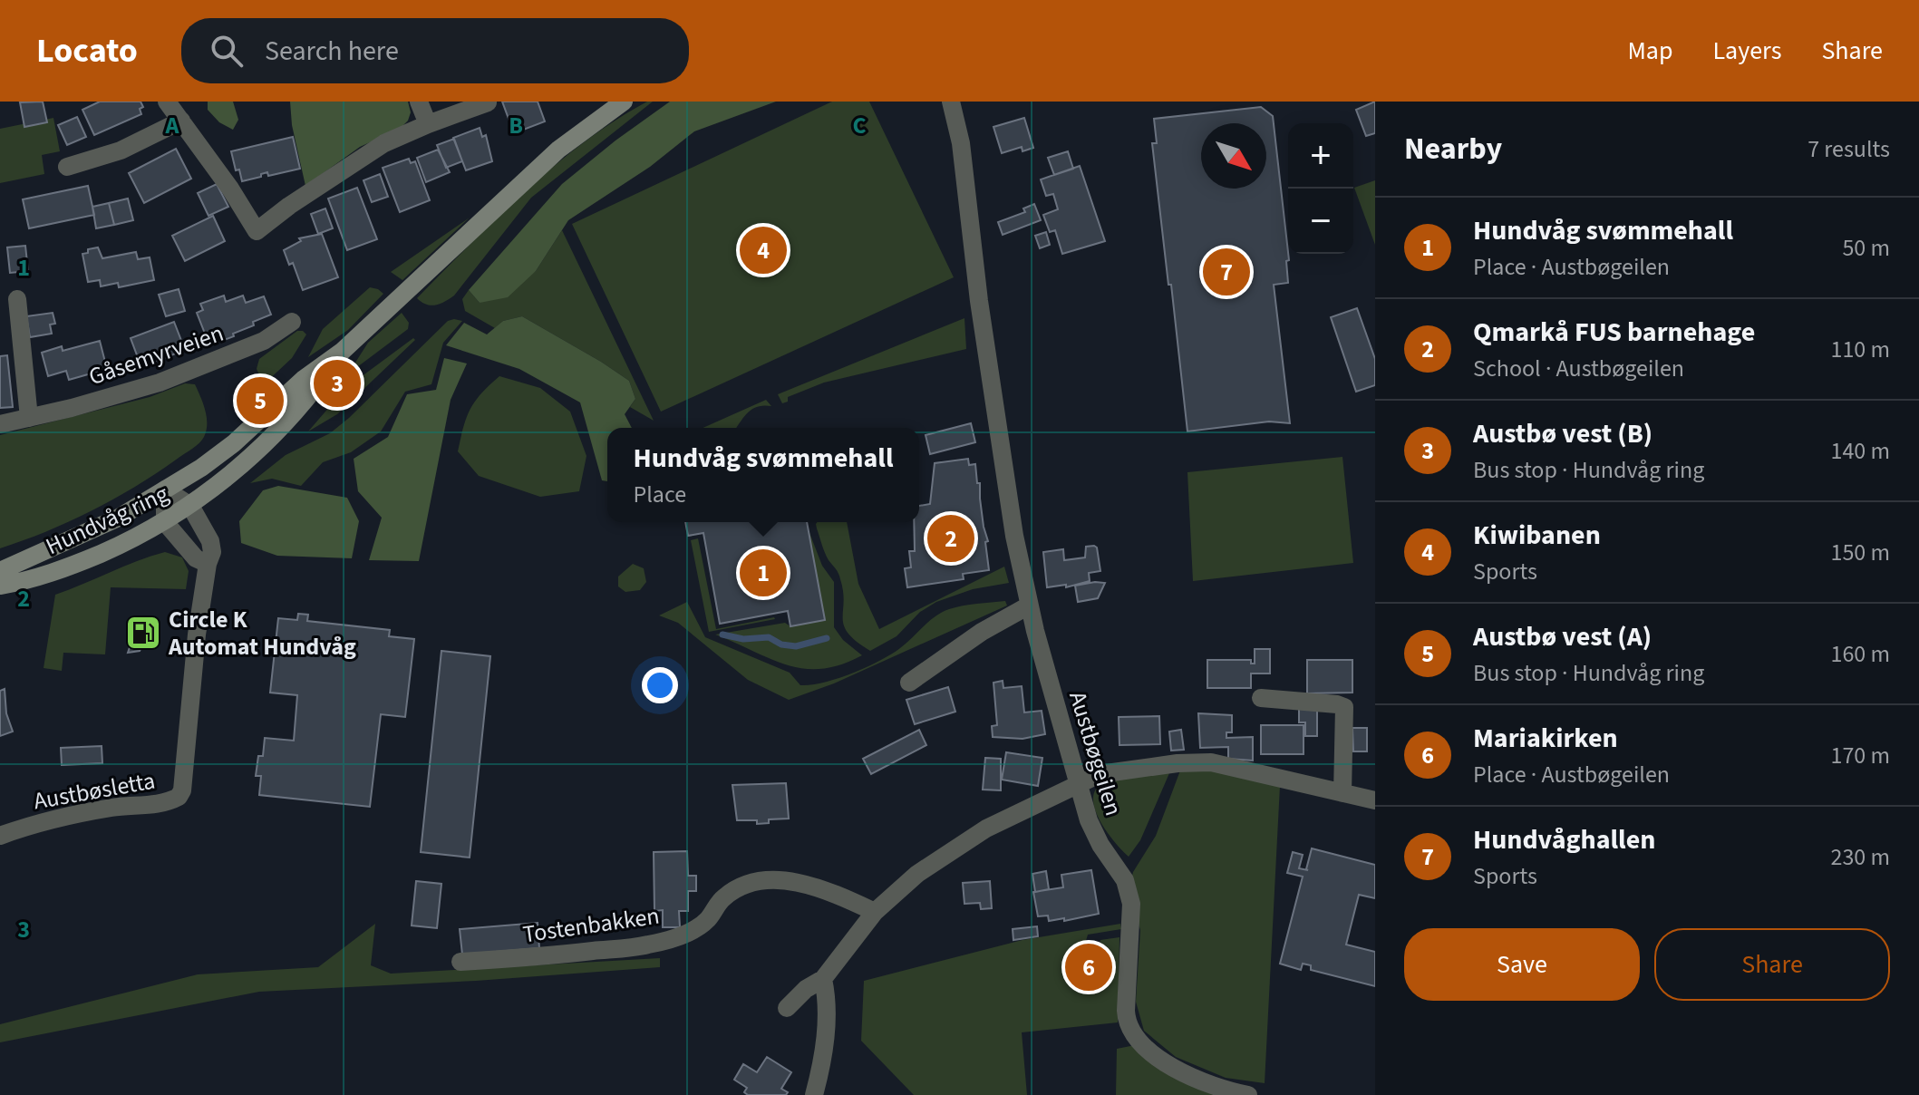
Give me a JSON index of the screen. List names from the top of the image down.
{
  "streets": {
    "main road": ["Hundvåg ring"],
    "street": [
      "Gåsemyrveien",
      "Austbøgeilen",
      "Austbøsletta",
      "Tostenbakken"
    ]
  },
  "crossings": [
    ["Hundvåg ring", "Austbøsletta"]
  ],
  "places": {
    "fuel station": ["Circle K Automat Hundvåg"]
  },
  "north": "bottom right",
  "page": {
    "header": "Locato",
    "search": "Search here",
    "nav": ["Map", "Layers", "Share"],
    "heading": ["Nearby", "7 results"],
    "map_buttons": ["+", "−"],
    "list": [
      {
        "mark": "1",
        "name": "Hundvåg svømmehall",
        "note": "Place · Austbøgeilen",
        "value": "50 m"
      },
      {
        "mark": "2",
        "name": "Qmarkå FUS barnehage",
        "note": "School · Austbøgeilen",
        "value": "110 m"
      },
      {
        "mark": "3",
        "name": "Austbø vest (B)",
        "note": "Bus stop · Hundvåg ring",
        "value": "140 m"
      },
      {
        "mark": "4",
        "name": "Kiwibanen",
        "note": "Sports",
        "value": "150 m"
      },
      {
        "mark": "5",
        "name": "Austbø vest (A)",
        "note": "Bus stop · Hundvåg ring",
        "value": "160 m"
      },
      {
        "mark": "6",
        "name": "Mariakirken",
        "note": "Place · Austbøgeilen",
        "value": "170 m"
      },
      {
        "mark": "7",
        "name": "Hundvåghallen",
        "note": "Sports",
        "value": "230 m"
      }
    ],
    "pins": [
      "4",
      "7",
      "3",
      "5",
      "2",
      "1",
      "6"
    ],
    "popup": ["Hundvåg svømmehall", "Place"],
    "buttons": ["Save", "Share"]
  },
  "grid": {
    "columns": ["A", "B", "C"],
    "rows": ["1", "2", "3"]
  }
}
